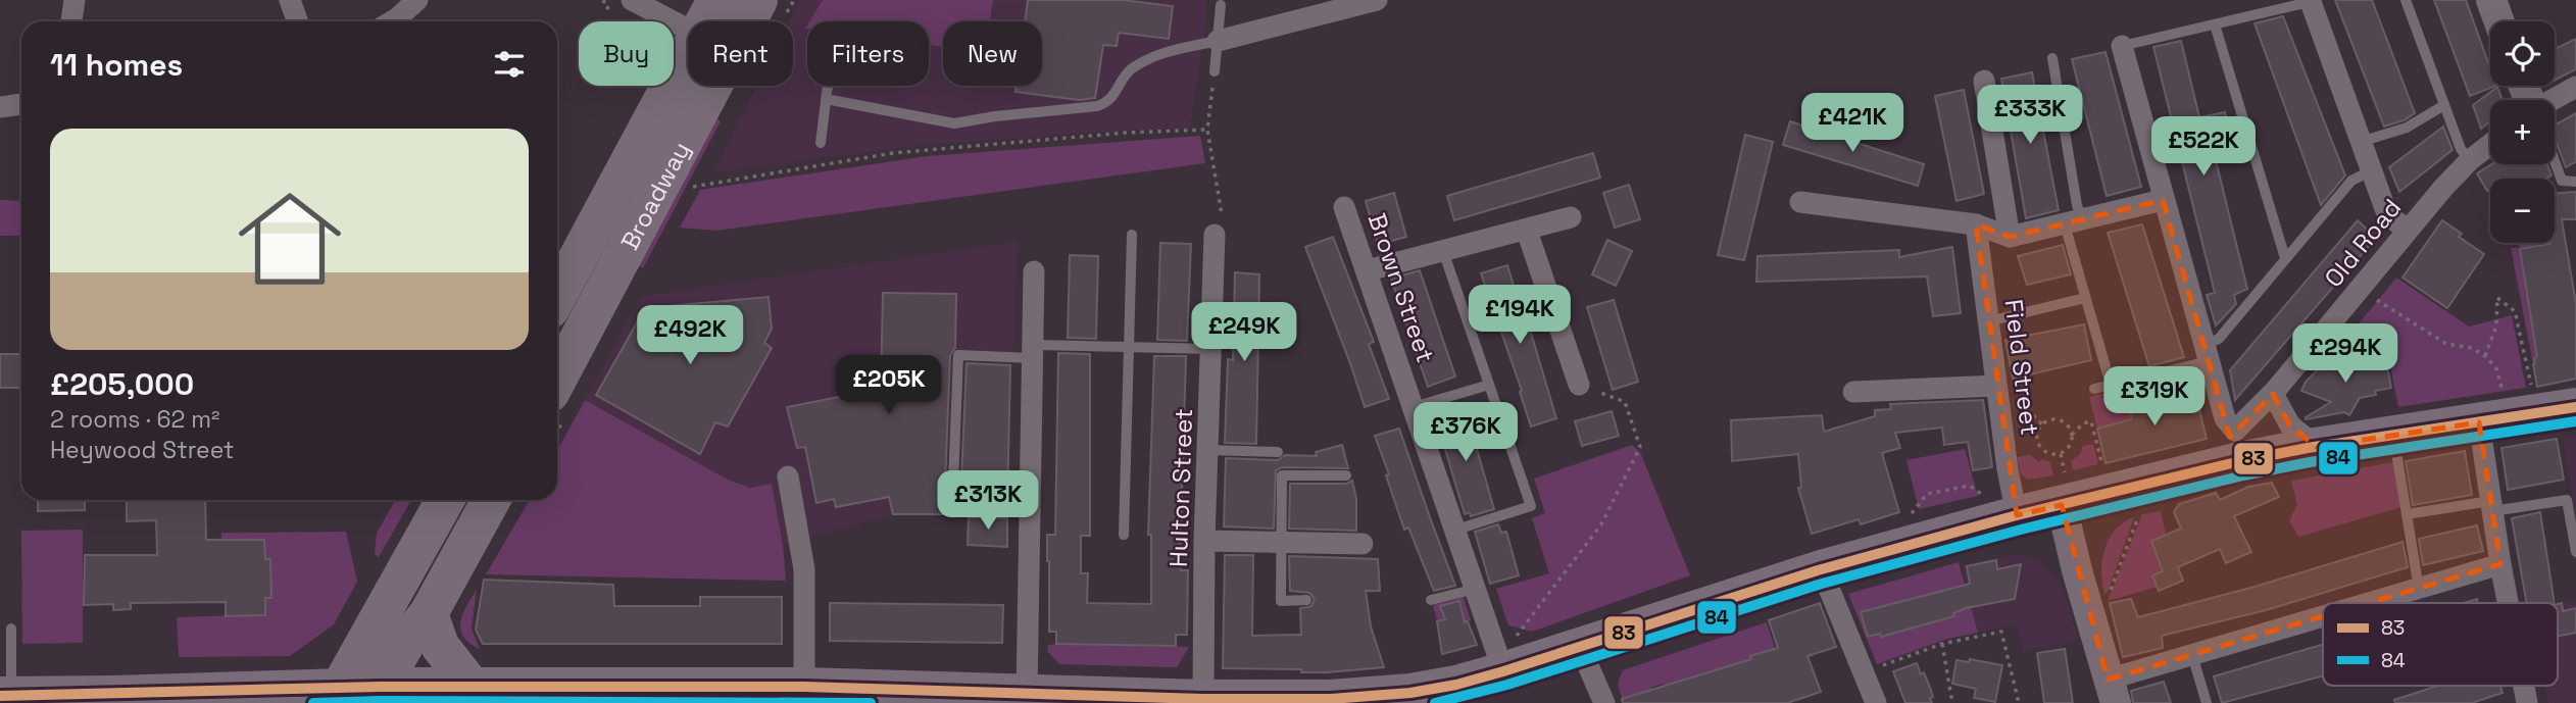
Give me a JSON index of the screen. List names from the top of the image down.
{
  "streets": {
    "highway": ["Broadway"],
    "street": [
      "Old Road",
      "Brown Street",
      "Field Street",
      "Hulton Street"
    ]
  },
  "lines": ["transit line 83", "transit line 84"],
  "legend": ["83", "84"],
  "page": {
    "map_buttons": ["+", "−"],
    "chip": [
      "Buy",
      "Rent",
      "Filters",
      "New"
    ],
    "heading": "11 homes",
    "price": [
      "£333K",
      "£421K",
      "£522K",
      "£194K",
      "£249K",
      "£492K",
      "£294K",
      "£205K",
      "£319K",
      "£376K",
      "£313K"
    ],
    "list": [
      {
        "name": "£205,000",
        "note": "2 rooms · 62 m² · Heywood Street"
      }
    ]
  }
}
